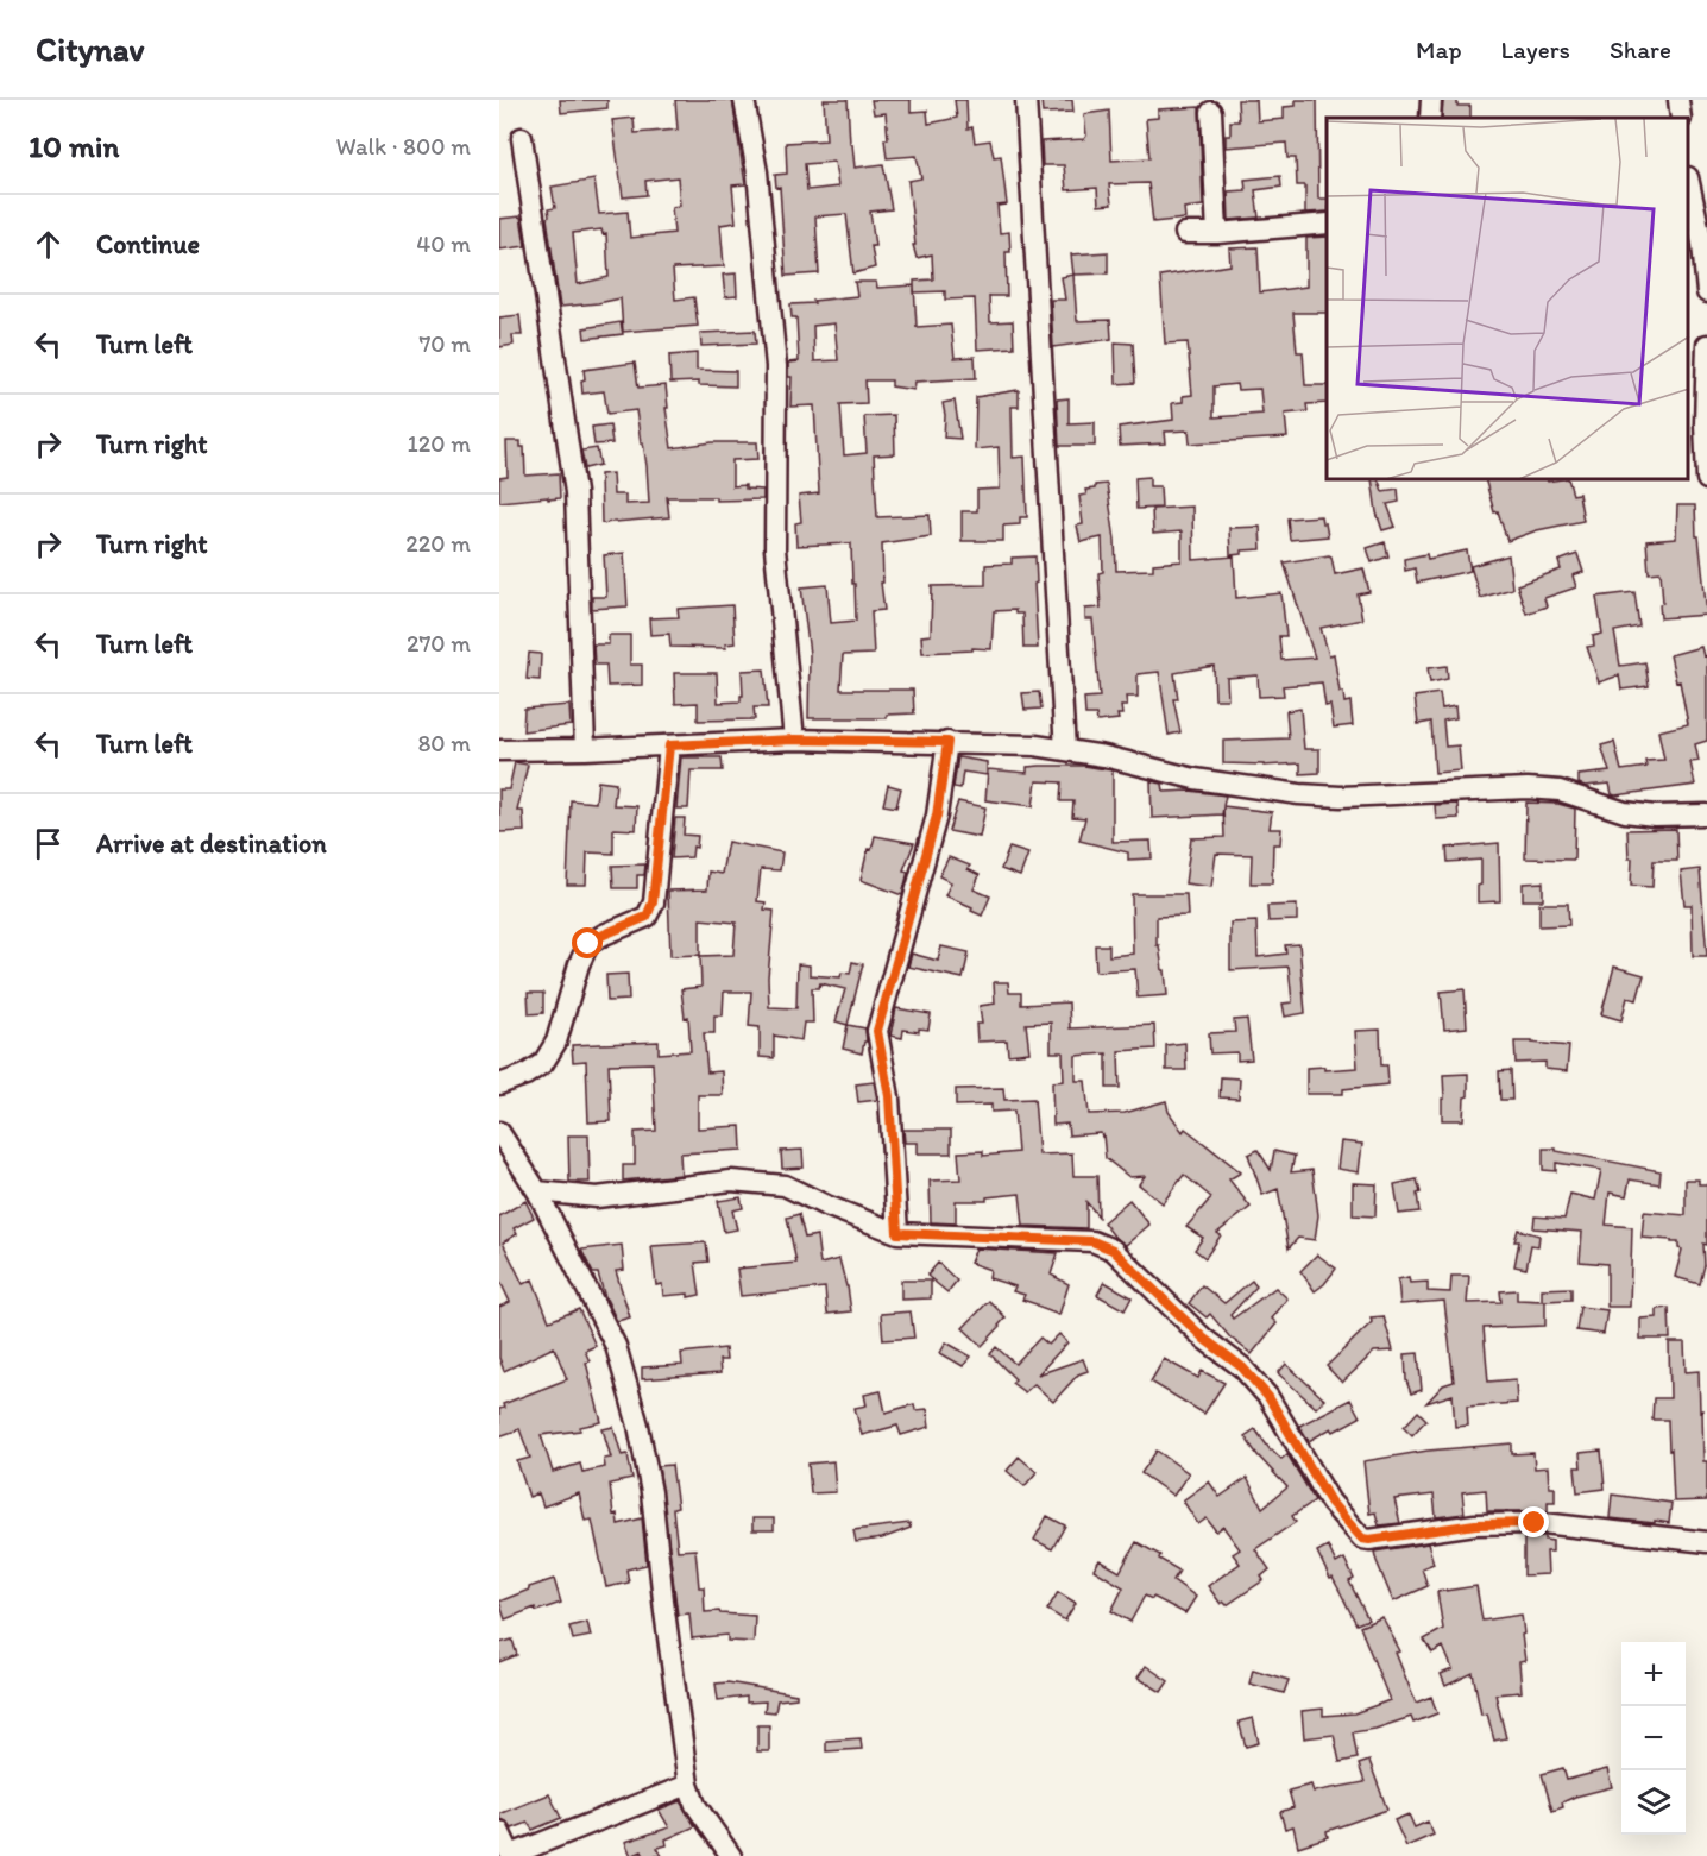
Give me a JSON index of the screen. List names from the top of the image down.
{
  "page": {
    "header": "Citynav",
    "nav": ["Map", "Layers", "Share"],
    "heading": ["10 min", "Walk · 800 m"],
    "list": [
      ["Continue", "40 m"],
      ["Turn left", "70 m"],
      ["Turn right", "120 m"],
      ["Turn right", "220 m"],
      ["Turn left", "270 m"],
      ["Turn left", "80 m"],
      "Arrive at destination"
    ],
    "map_buttons": ["+", "−"]
  }
}
